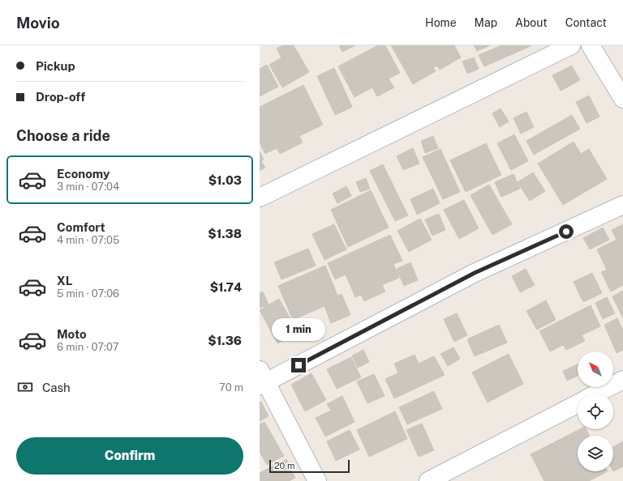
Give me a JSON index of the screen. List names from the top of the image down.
{
  "scale_bar": "20 m",
  "north": "top left",
  "page": {
    "header": "Movio",
    "nav": [
      "Home",
      "Map",
      "About",
      "Contact"
    ],
    "banner": ["Pickup", "Drop-off"],
    "heading": "Choose a ride",
    "list": [
      {
        "name": "Economy",
        "note": "3 min · 07:04",
        "value": "$1.03"
      },
      {
        "name": "Comfort",
        "note": "4 min · 07:05",
        "value": "$1.38"
      },
      {
        "name": "XL",
        "note": "5 min · 07:06",
        "value": "$1.74"
      },
      {
        "name": "Moto",
        "note": "6 min · 07:07",
        "value": "$1.36"
      }
    ],
    "bubble": "1 min",
    "pay": ["Cash", "70 m"],
    "buttons": "Confirm",
    "scale": "20 m"
  }
}
